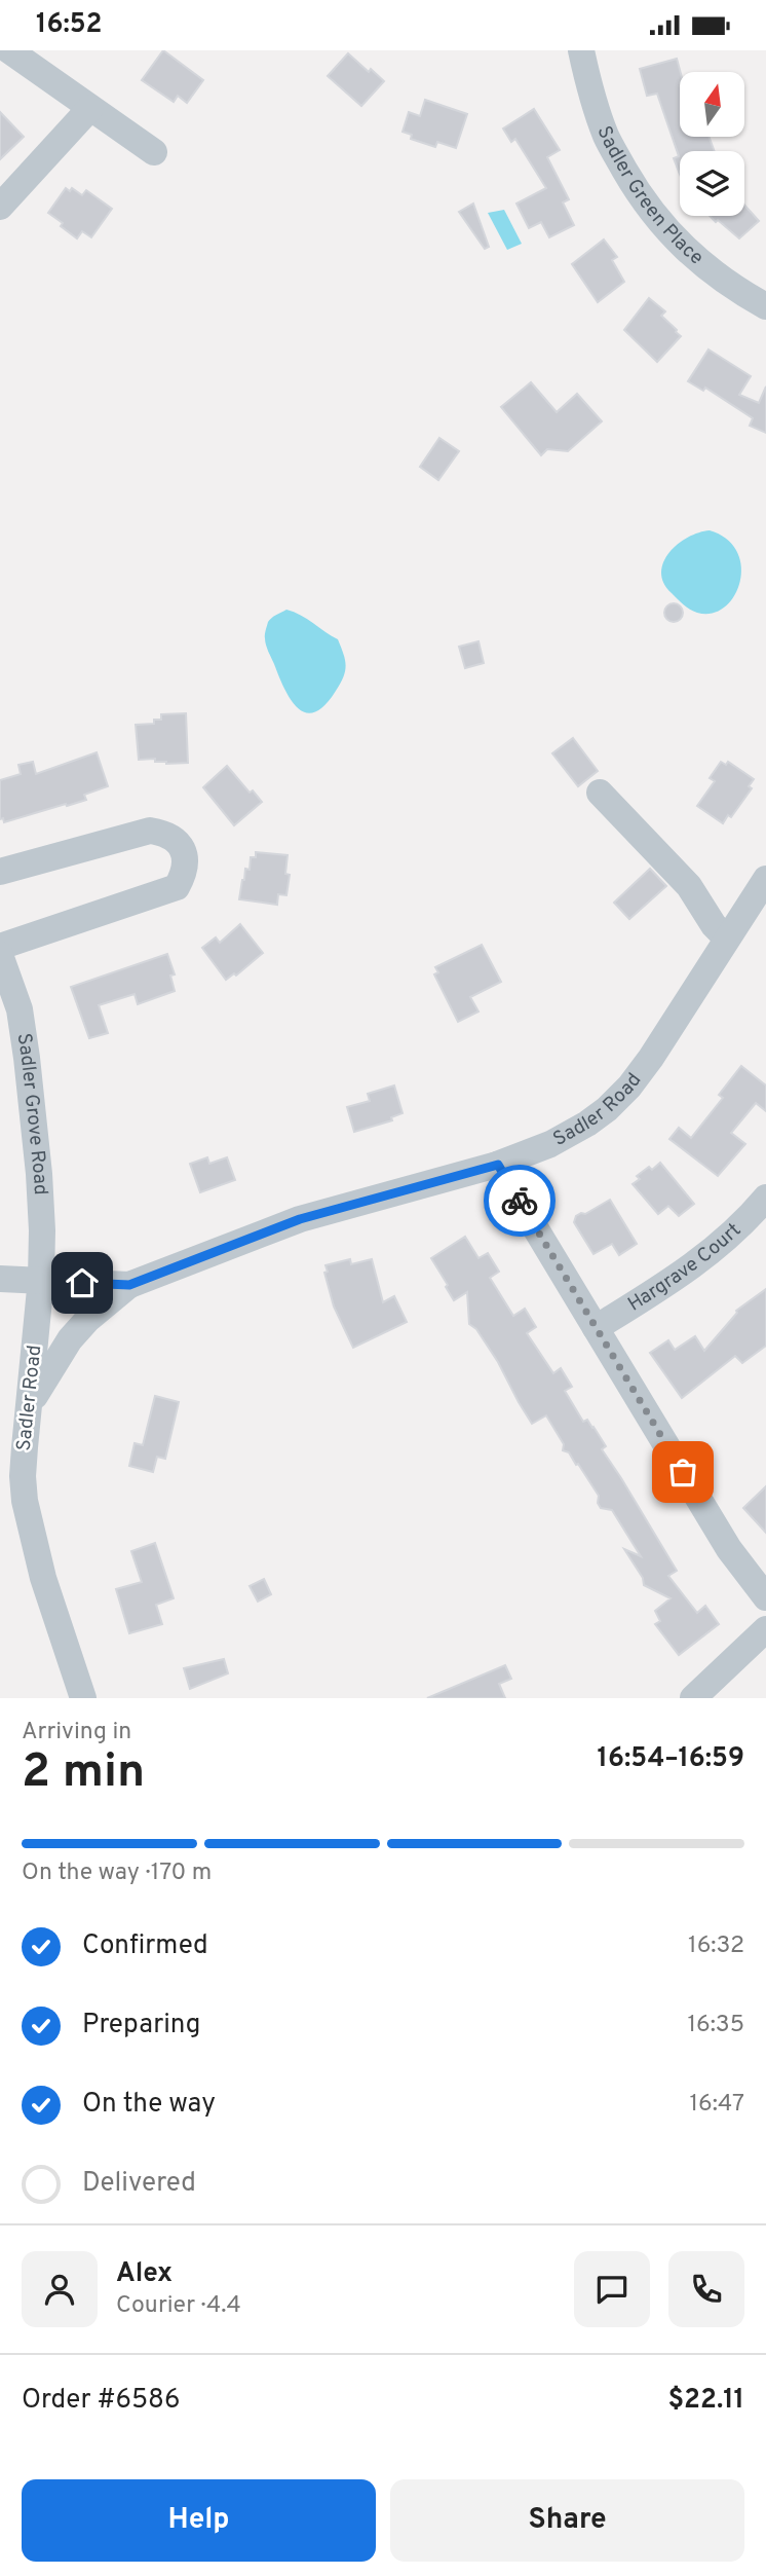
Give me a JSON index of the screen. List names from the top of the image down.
{
  "streets": {
    "street": [
      "Sadler Green Place",
      "Sadler Road",
      "Sadler Grove Road",
      "Hargrave Court"
    ]
  },
  "crossings": [
    ["Sadler Road", "Sadler Grove Road"]
  ],
  "north": "top",
  "page": {
    "status": "16:52",
    "heading": ["2 min", "Arriving in", "16:54–16:59"],
    "panel": [
      "Alex",
      "Courier · 4.4",
      "Order #6586",
      "$22.11"
    ],
    "bar": "On the way · 170 m",
    "list": [
      ["Confirmed", "16:32"],
      ["Preparing", "16:35"],
      ["On the way", "16:47"],
      "Delivered"
    ],
    "buttons": ["Help", "Share"]
  }
}
